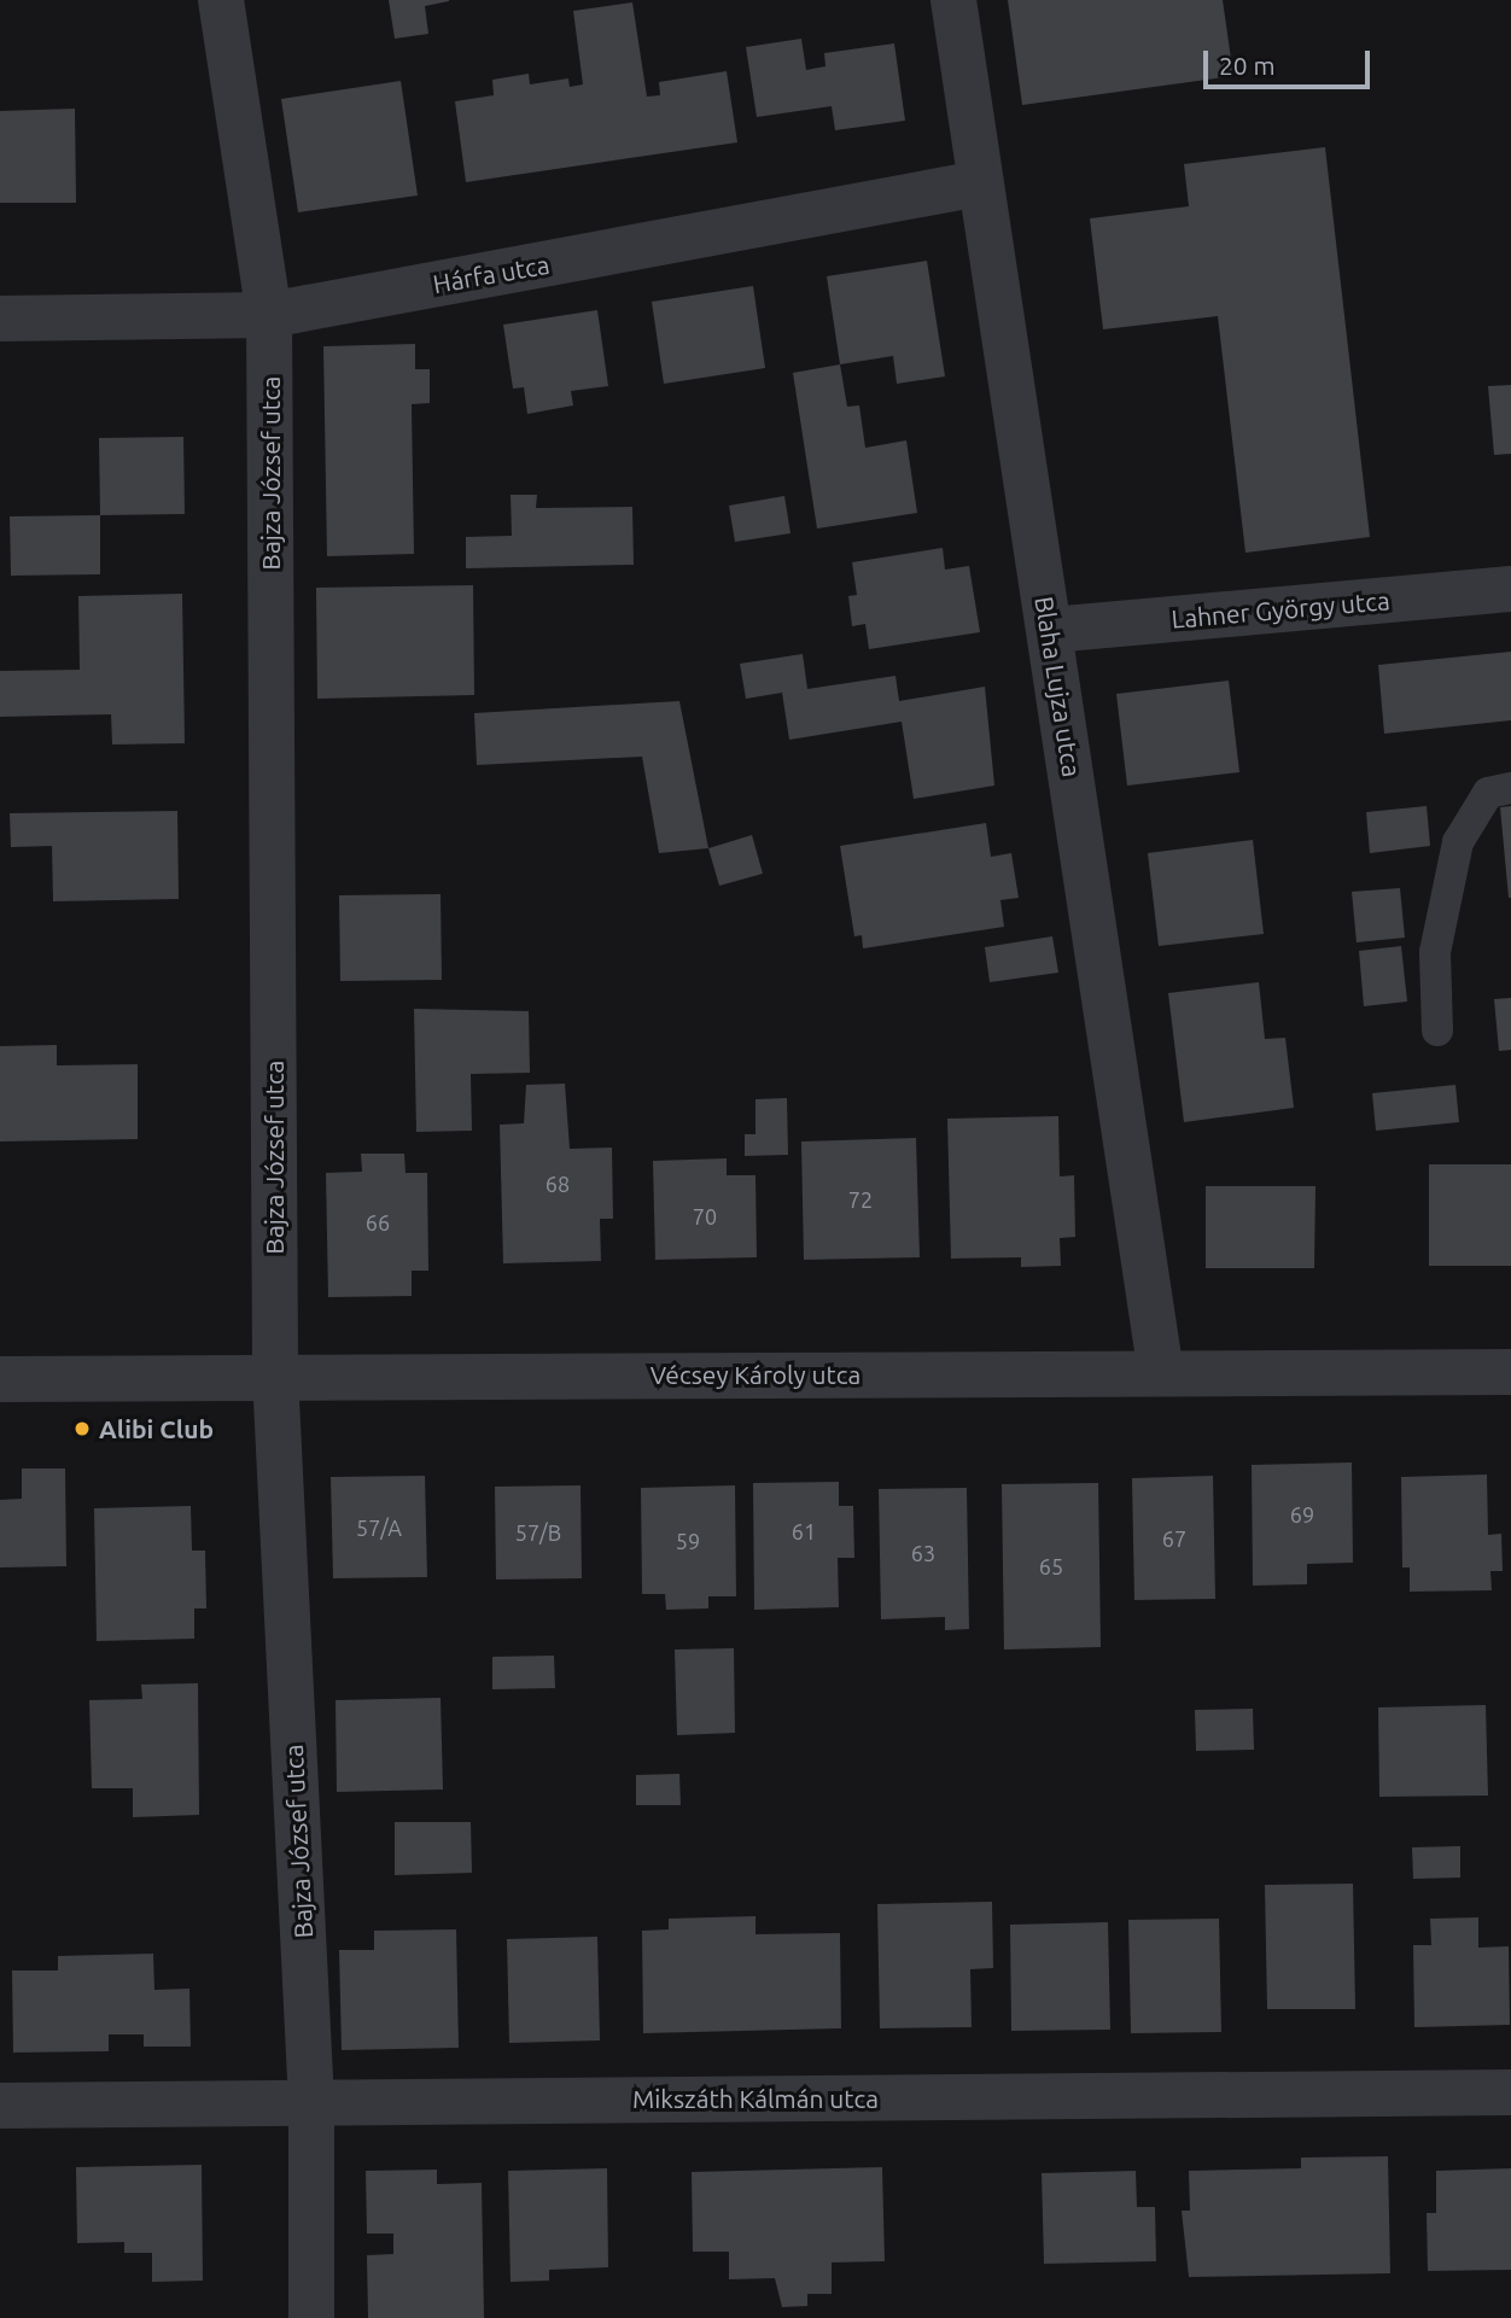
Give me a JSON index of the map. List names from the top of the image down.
{
  "streets": {
    "street": [
      "Hárfa utca",
      "Bajza József utca",
      "Lahner György utca",
      "Blaha Lujza utca",
      "Vécsey Károly utca",
      "Mikszáth Kálmán utca"
    ]
  },
  "crossings": [
    ["Hárfa utca", "Bajza József utca"],
    ["Hárfa utca", "Blaha Lujza utca"],
    ["Bajza József utca", "Vécsey Károly utca"],
    ["Bajza József utca", "Mikszáth Kálmán utca"],
    ["Lahner György utca", "Blaha Lujza utca"],
    ["Blaha Lujza utca", "Vécsey Károly utca"]
  ],
  "places": ["Alibi Club"],
  "house_numbers": [
    "68",
    "72",
    "70",
    "66",
    "69",
    "57/A",
    "61",
    "57/B",
    "67",
    "59",
    "63",
    "65"
  ],
  "scale_bar": "20 m"
}
